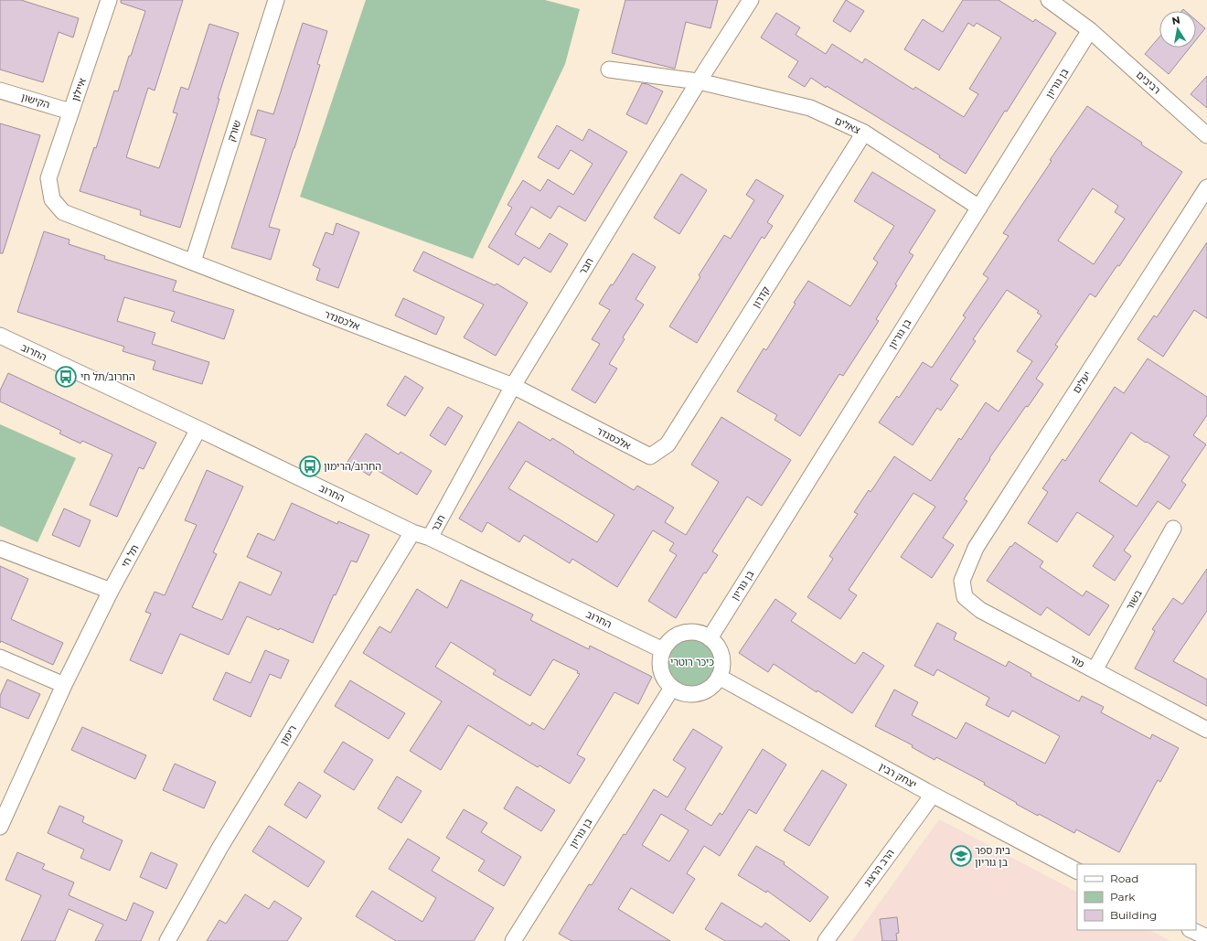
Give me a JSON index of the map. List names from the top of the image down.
{
  "streets": {
    "street": [
      "רביבים",
      "בן גוריון",
      "איילון",
      "הקישון",
      "צאלים",
      "שורק",
      "חבר",
      "קדרון",
      "אלכסנדר",
      "החרוב",
      "יעלים",
      "תל חי",
      "בשור",
      "מור",
      "רימון",
      "יצחק רבין",
      "הרב הרצוג"
    ]
  },
  "crossings": [
    ["רביבים", "בן גוריון"],
    ["בן גוריון", "צאלים"],
    ["בן גוריון", "החרוב"],
    ["בן גוריון", "יצחק רבין"],
    ["איילון", "הקישון"],
    ["איילון", "אלכסנדר"],
    ["צאלים", "חבר"],
    ["צאלים", "קדרון"],
    ["שורק", "אלכסנדר"],
    ["חבר", "אלכסנדר"],
    ["חבר", "החרוב"],
    ["קדרון", "אלכסנדר"],
    ["החרוב", "תל חי"],
    ["החרוב", "רימון"],
    ["החרוב", "יצחק רבין"],
    ["יעלים", "מור"],
    ["בשור", "מור"],
    ["יצחק רבין", "הרב הרצוג"]
  ],
  "parks": ["כיכר רוטרי"],
  "places": {
    "bus stop": ["החרוב/תל חי", "החרוב/הרימון"],
    "school or university": ["בית ספר בן גוריון"]
  },
  "legend": ["Road", "Park", "Building"],
  "north": "top"
}
